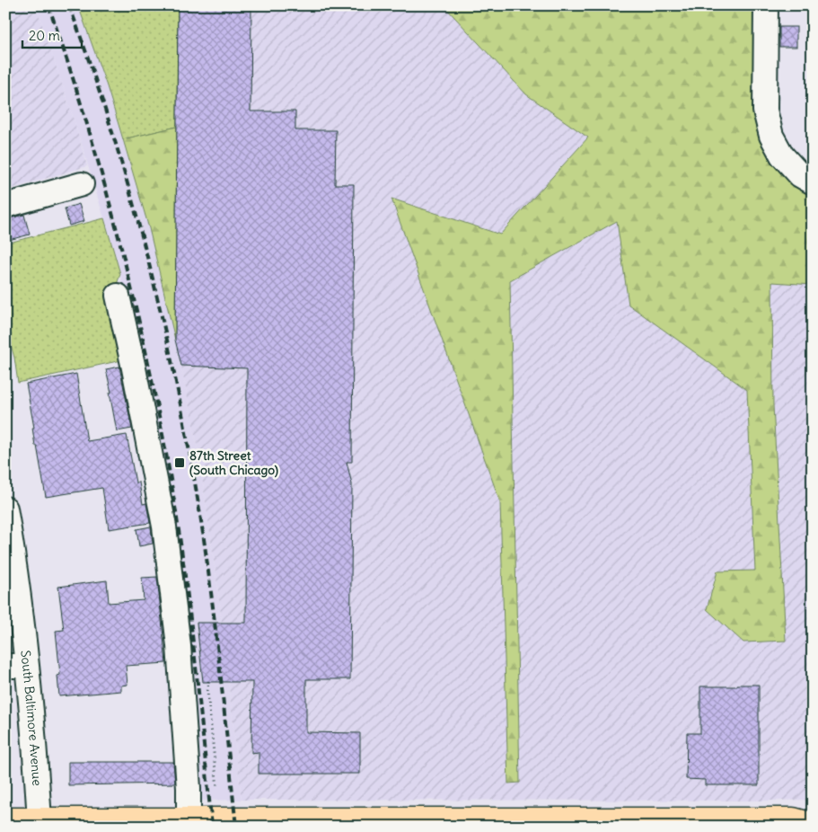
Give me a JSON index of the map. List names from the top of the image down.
{
  "streets": {
    "street": ["South Baltimore Avenue"]
  },
  "places": {
    "transit": ["87th Street (South Chicago)"]
  },
  "scale_bar": "20 m"
}
